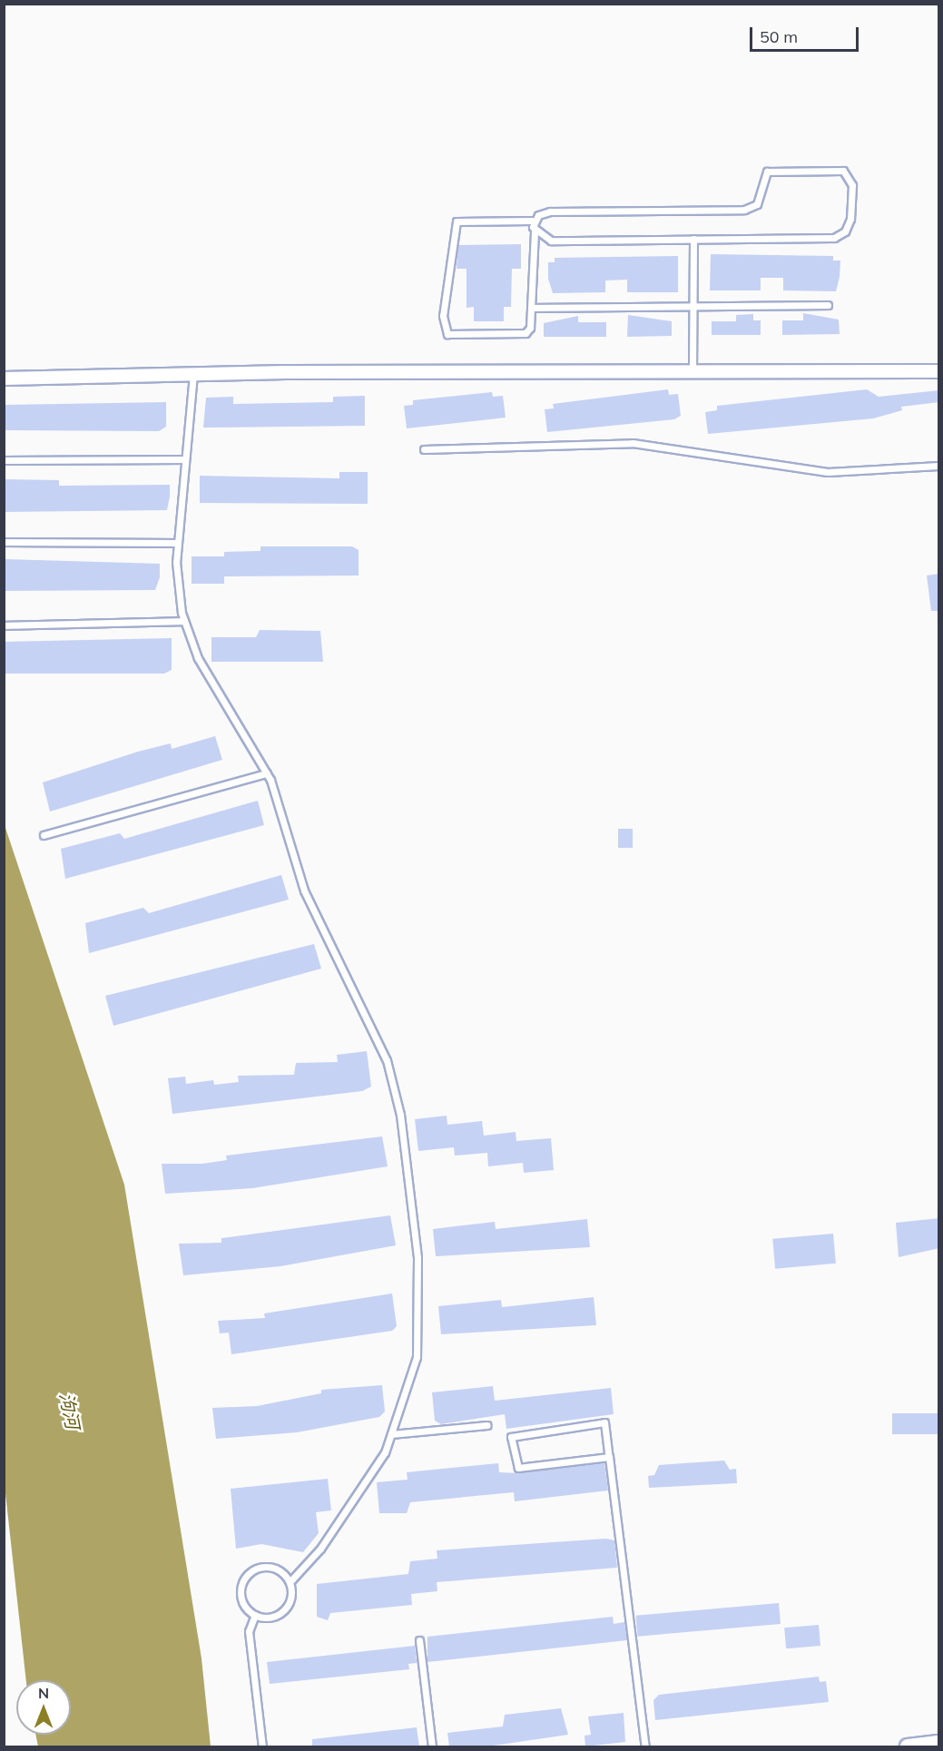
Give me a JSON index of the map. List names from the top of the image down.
{
  "water": ["泃河"],
  "scale_bar": "50 m",
  "north": "top"
}
